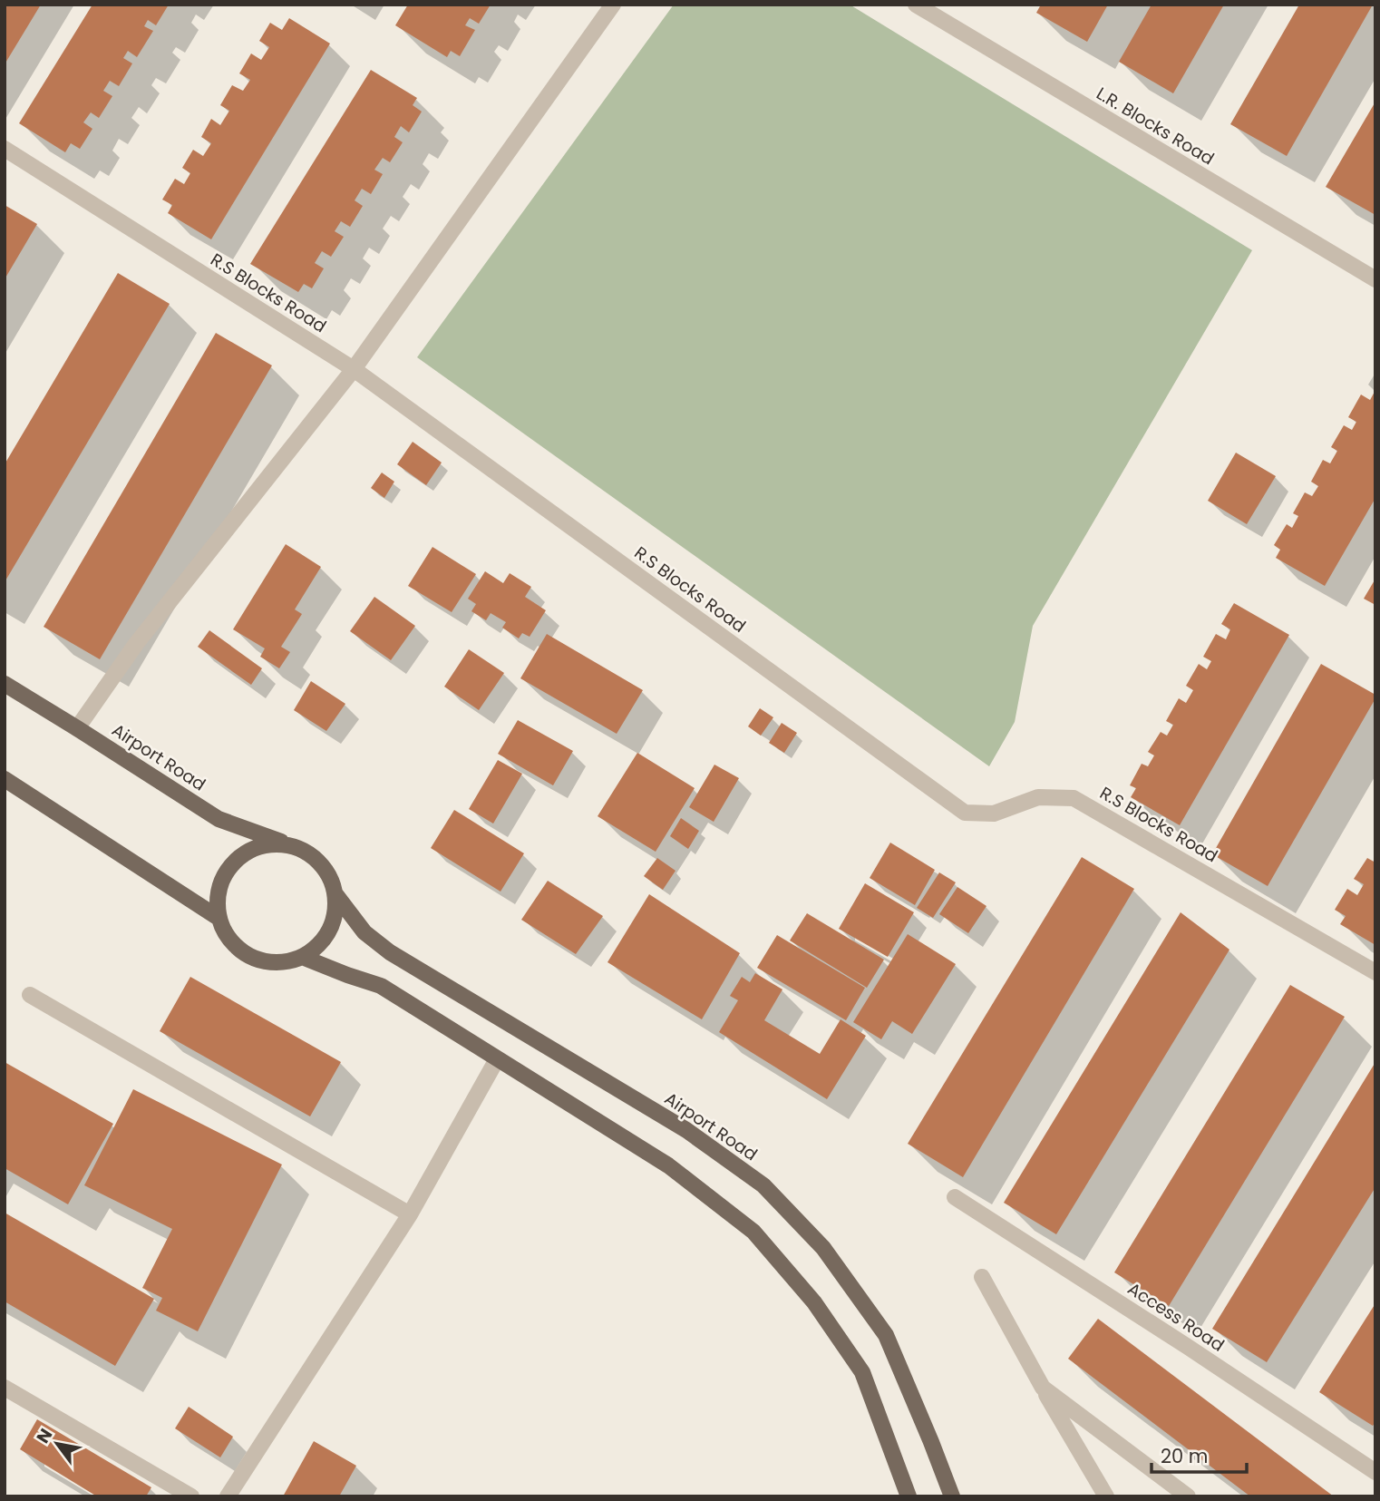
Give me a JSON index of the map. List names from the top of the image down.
{
  "streets": {
    "main road": ["Airport Road"],
    "lane": ["L.R. Blocks Road", "R.S Blocks Road", "Access Road"]
  },
  "scale_bar": "20 m",
  "north": "top left"
}
